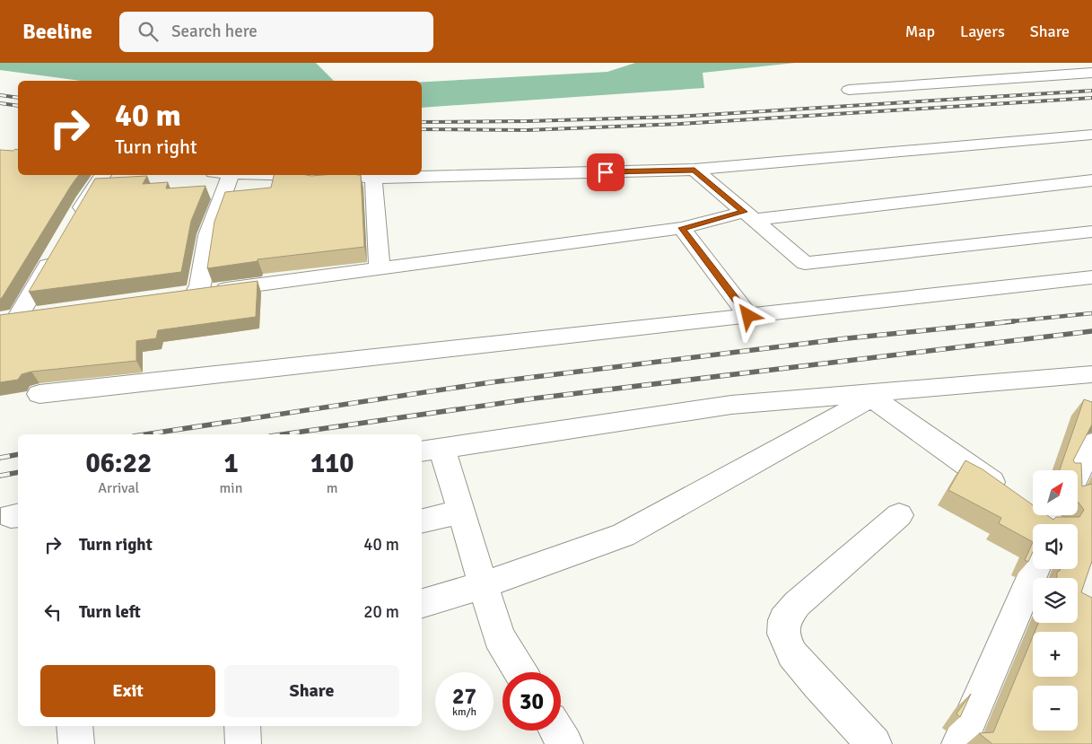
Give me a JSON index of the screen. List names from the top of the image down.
{
  "north": "top right",
  "page": {
    "header": "Beeline",
    "search": "Search here",
    "nav": ["Map", "Layers", "Share"],
    "turn": ["40 m", "Turn right"],
    "eta": [
      "06:22",
      "Arrival",
      "1",
      "min",
      "110",
      "m"
    ],
    "map_buttons": ["+", "−"],
    "list": [
      {
        "name": "Turn right",
        "value": "40 m"
      },
      {
        "name": "Turn left",
        "value": "20 m"
      }
    ],
    "buttons": ["Exit", "Share"],
    "speed": "27 km/h",
    "limit": "30"
  }
}
